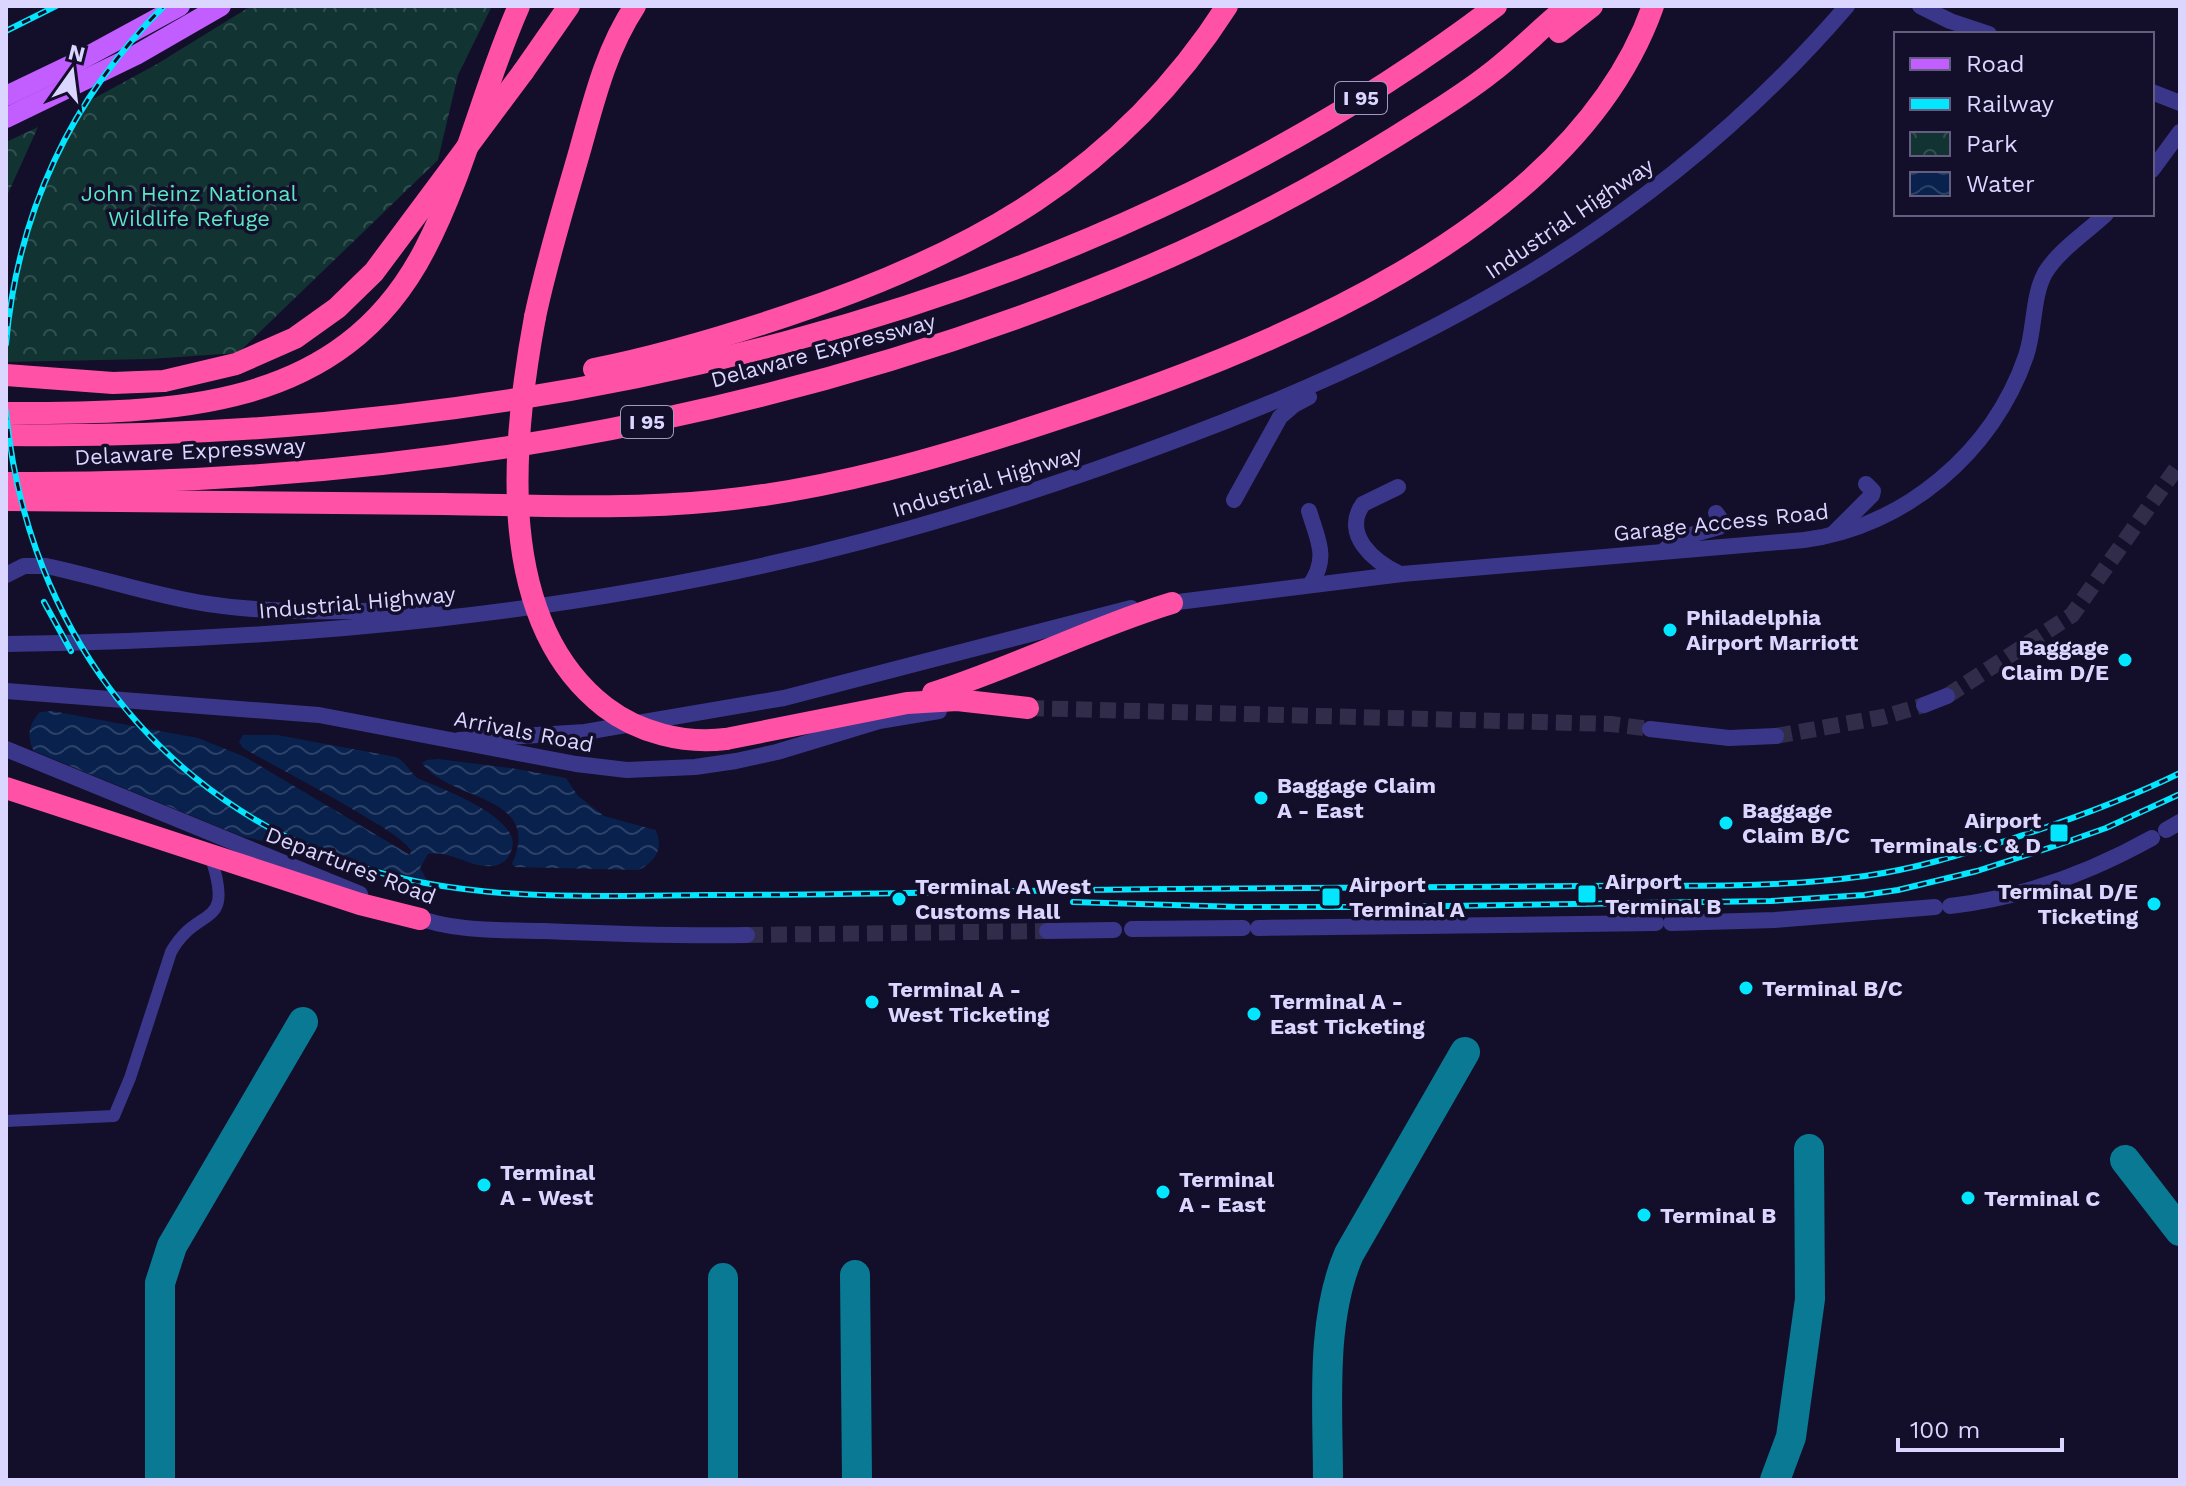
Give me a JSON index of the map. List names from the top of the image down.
{
  "streets": {
    "highway": ["I 95", "Delaware Expressway"],
    "street": [
      "Industrial Highway",
      "Garage Access Road",
      "Arrivals Road",
      "Departures Road"
    ]
  },
  "crossings": [
    ["Garage Access Road", "Arrivals Road"]
  ],
  "parks": ["John Heinz National Wildlife Refuge"],
  "places": {
    "other": [
      "Philadelphia Airport Marriott",
      "Baggage Claim D/E",
      "Baggage Claim A - East",
      "Baggage Claim B/C",
      "Terminal A West Customs Hall",
      "Terminal D/E Ticketing",
      "Terminal B/C",
      "Terminal A - West Ticketing",
      "Terminal A - East Ticketing",
      "Terminal A - West",
      "Terminal A - East",
      "Terminal C",
      "Terminal B"
    ],
    "transit": ["Airport Terminals C & D", "Airport Terminal B", "Airport Terminal A"]
  },
  "legend": [
    "Road",
    "Railway",
    "Park",
    "Water"
  ],
  "scale_bar": "100 m",
  "north": "top"
}
